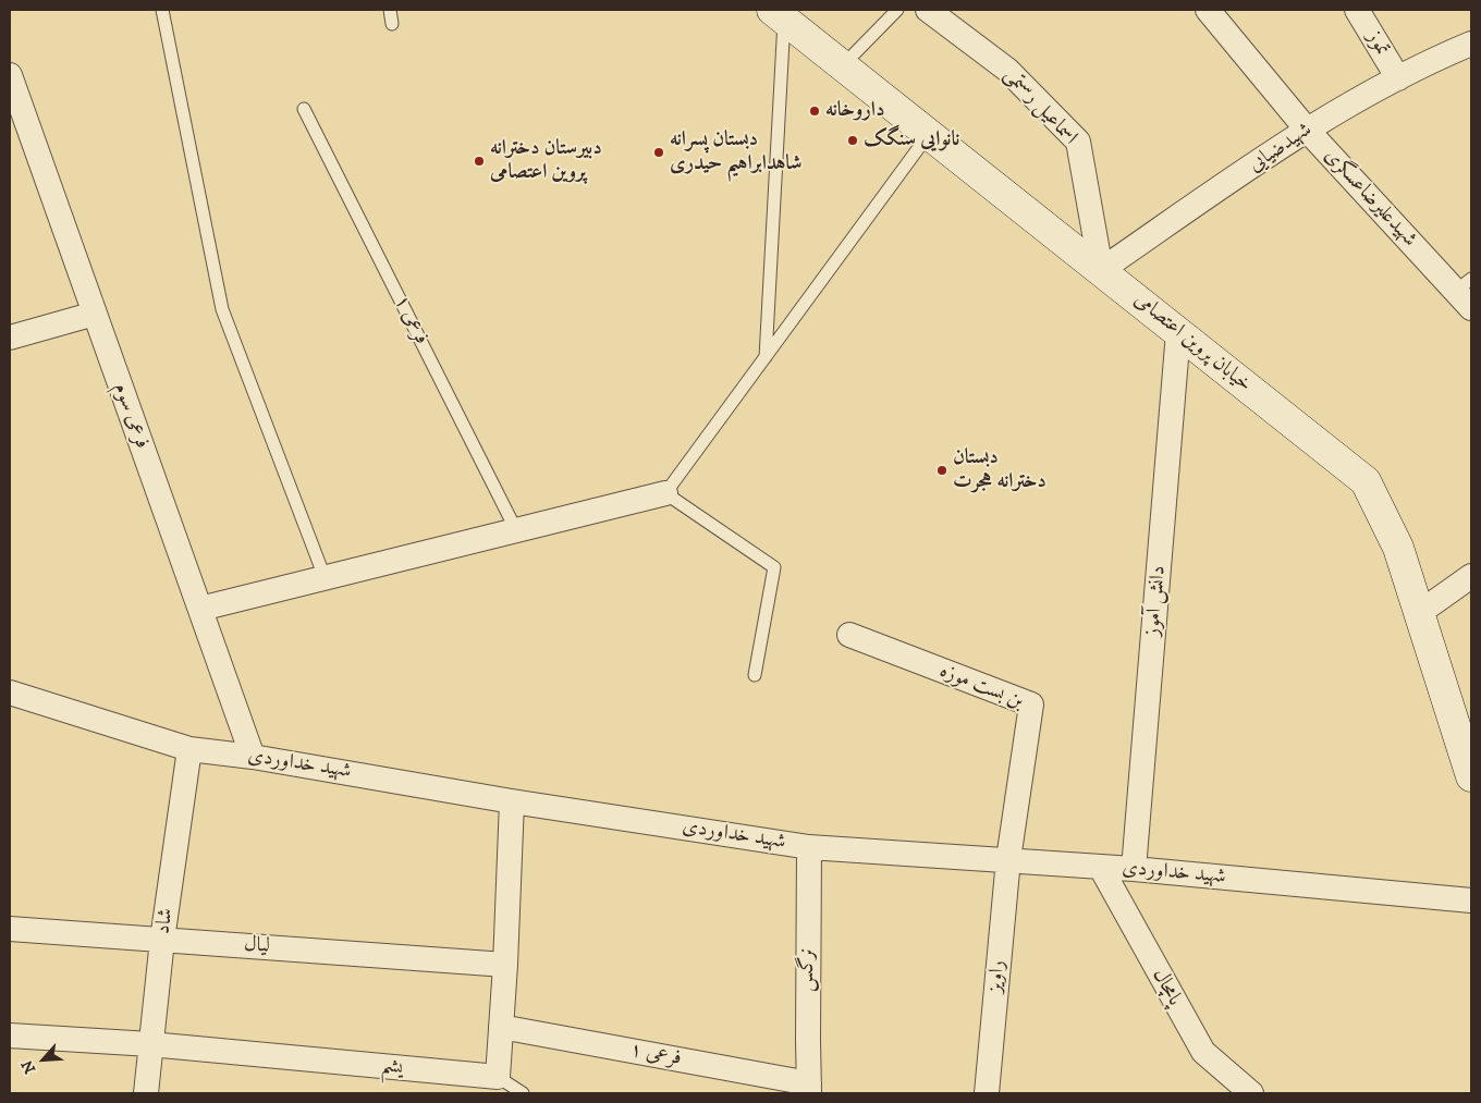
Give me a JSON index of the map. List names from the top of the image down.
{
  "streets": {
    "street": [
      "تموز",
      "اسماعیل رستمی",
      "شهیدضیایی",
      "شهیدعلیرضاعسگری",
      "فرعی ۱",
      "خیابان پروین اعتصامی",
      "فرعی سوم",
      "دانش آموز",
      "بن بست موزه",
      "شهید خداوردی",
      "شاد",
      "لیال",
      "نرگس",
      "راویز",
      "پامچال",
      "یشم"
    ]
  },
  "crossings": [
    ["تموز", "شهیدضیایی"],
    ["اسماعیل رستمی", "شهیدضیایی"],
    ["اسماعیل رستمی", "خیابان پروین اعتصامی"],
    ["شهیدضیایی", "شهیدعلیرضاعسگری"],
    ["شهیدضیایی", "خیابان پروین اعتصامی"],
    ["فرعی ۱", "نرگس"],
    ["خیابان پروین اعتصامی", "دانش آموز"],
    ["فرعی سوم", "شهید خداوردی"],
    ["دانش آموز", "شهید خداوردی"],
    ["بن بست موزه", "شهید خداوردی"],
    ["بن بست موزه", "راویز"],
    ["شهید خداوردی", "شاد"],
    ["شهید خداوردی", "نرگس"],
    ["شهید خداوردی", "راویز"],
    ["شهید خداوردی", "پامچال"],
    ["شاد", "لیال"],
    ["شاد", "یشم"]
  ],
  "places": [
    "داروخانه",
    "نانوایی سنگک",
    "دبستان پسرانه شاهدابراهیم حیدری",
    "دبیرستان دخترانه پروین اعتصامی",
    "دبستان دخترانه هجرت"
  ],
  "north": "bottom left"
}
